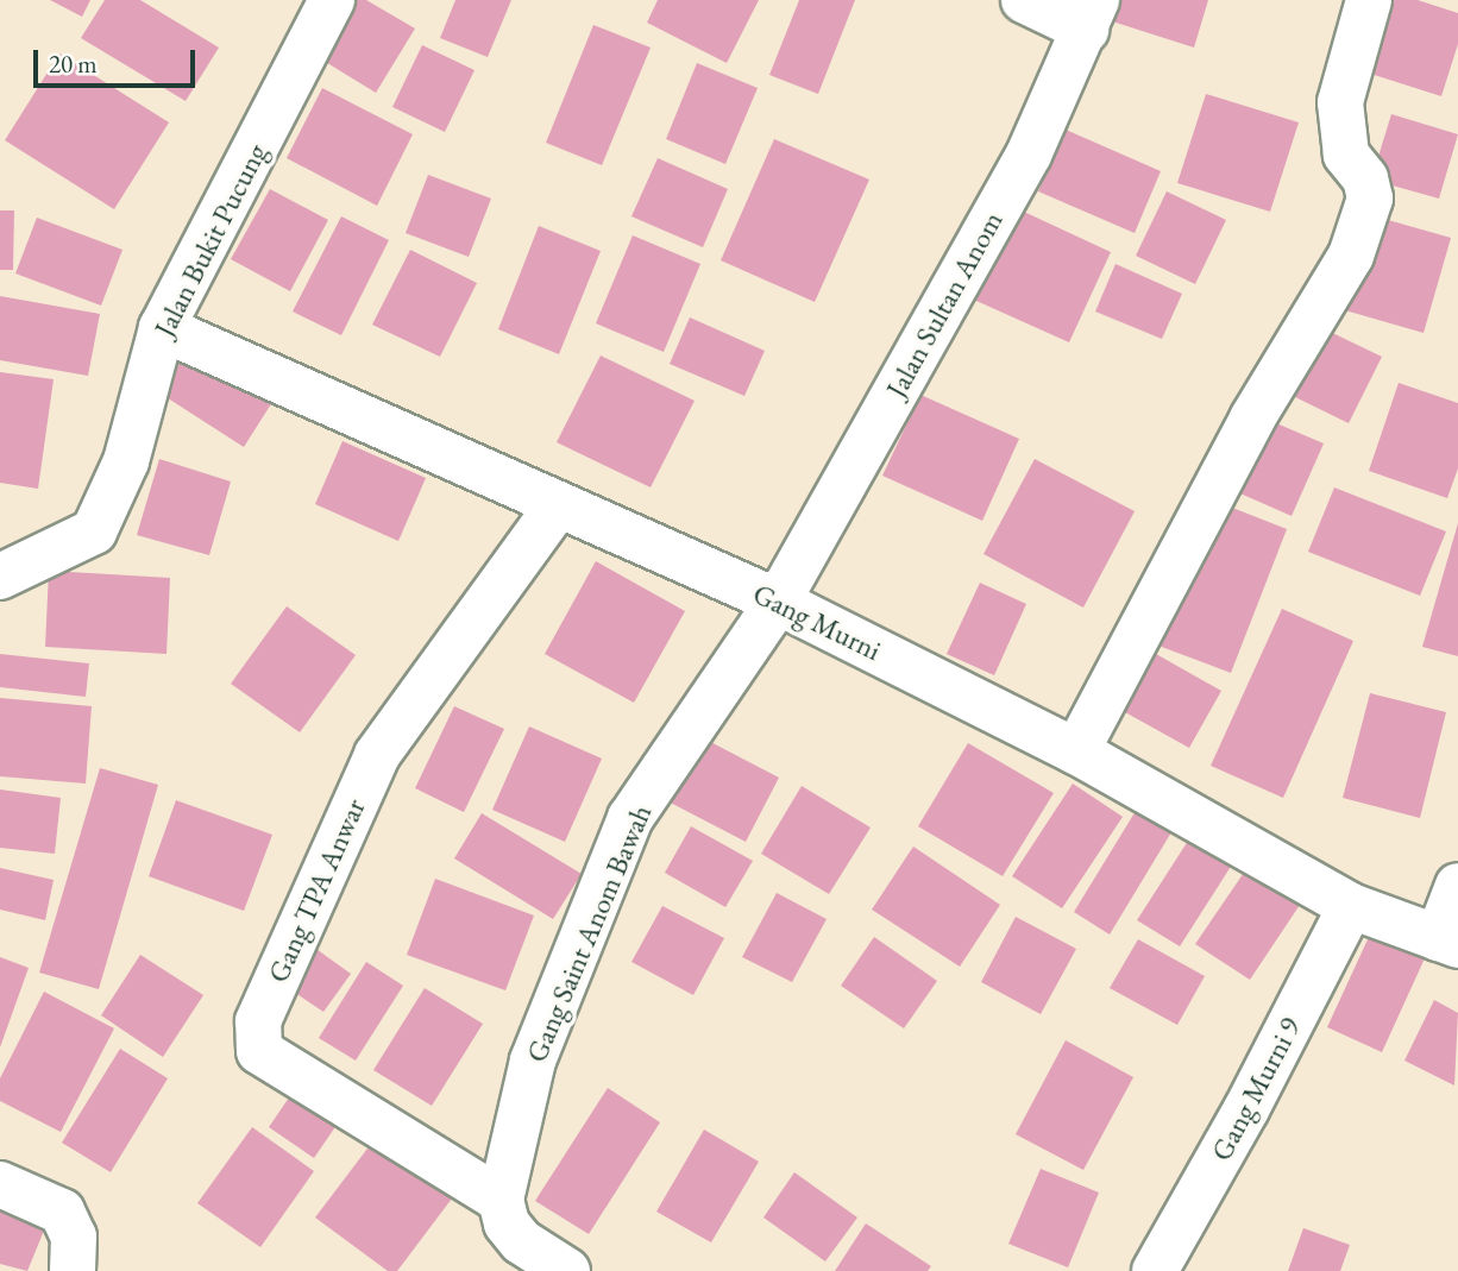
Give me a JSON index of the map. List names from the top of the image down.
{
  "streets": {
    "street": [
      "Jalan Bukit Pucung",
      "Jalan Sultan Anom",
      "Gang Murni",
      "Gang TPA Anwar",
      "Gang Saint Anom Bawah",
      "Gang Murni 9"
    ]
  },
  "crossings": [
    ["Jalan Bukit Pucung", "Gang Murni"],
    ["Jalan Sultan Anom", "Gang Murni"],
    ["Jalan Sultan Anom", "Gang Saint Anom Bawah"],
    ["Gang Murni", "Gang TPA Anwar"],
    ["Gang Murni", "Gang Saint Anom Bawah"],
    ["Gang Murni", "Gang Murni 9"],
    ["Gang TPA Anwar", "Gang Saint Anom Bawah"]
  ],
  "scale_bar": "20 m"
}
